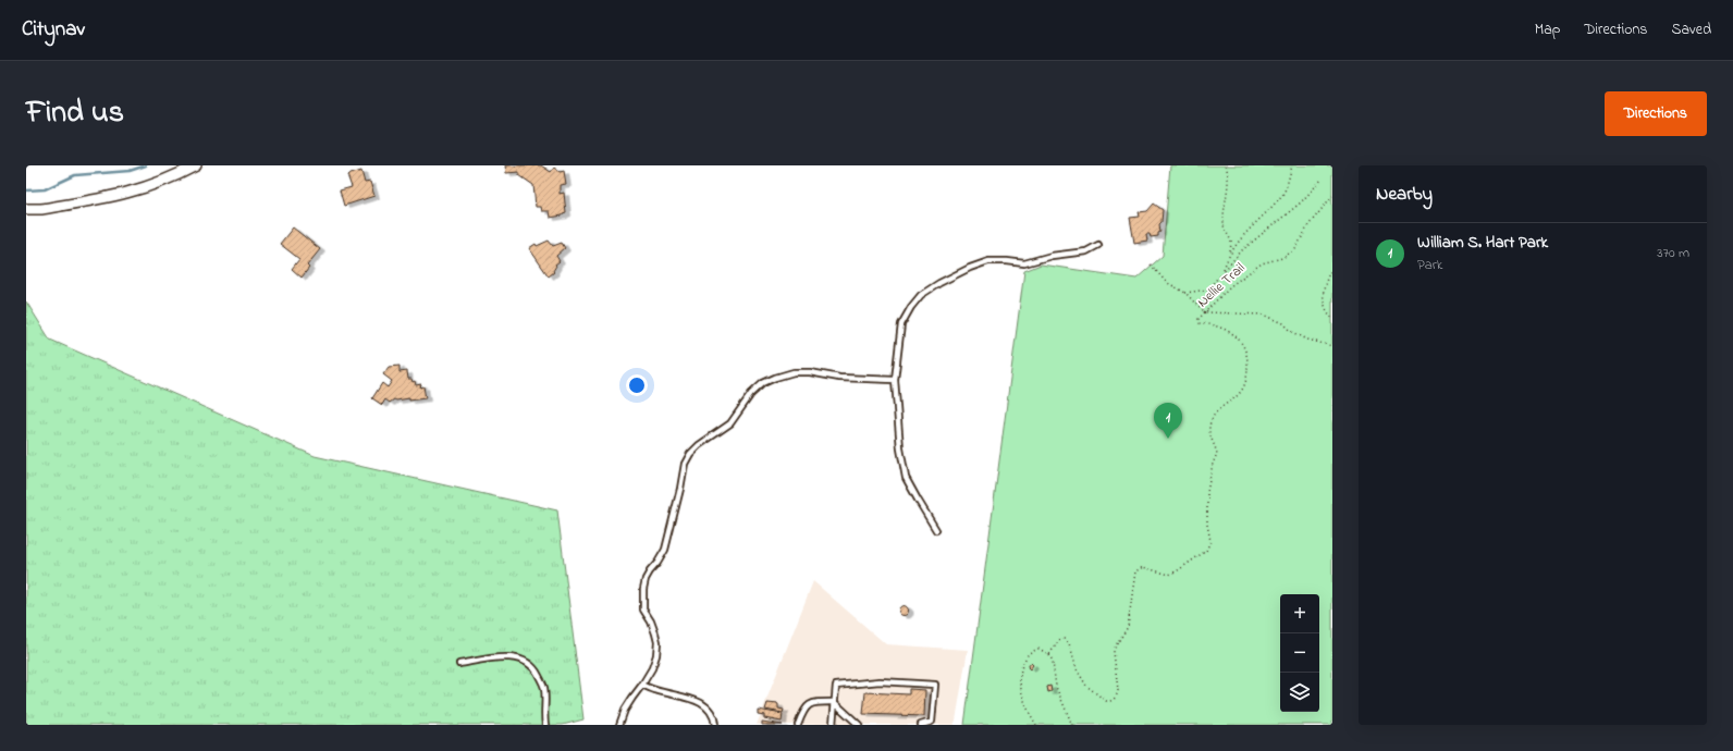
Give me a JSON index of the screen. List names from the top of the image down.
{
  "streets": {
    "path": ["Nellie Trail"]
  },
  "page": {
    "header": "Citynav",
    "nav": ["Map", "Directions", "Saved"],
    "title": "Find us",
    "buttons": "Directions",
    "heading": "Nearby",
    "list": [
      {
        "mark": "1",
        "name": "William S. Hart Park",
        "note": "Park",
        "value": "370 m"
      }
    ],
    "pins": "1",
    "map_buttons": ["+", "−"]
  }
}
